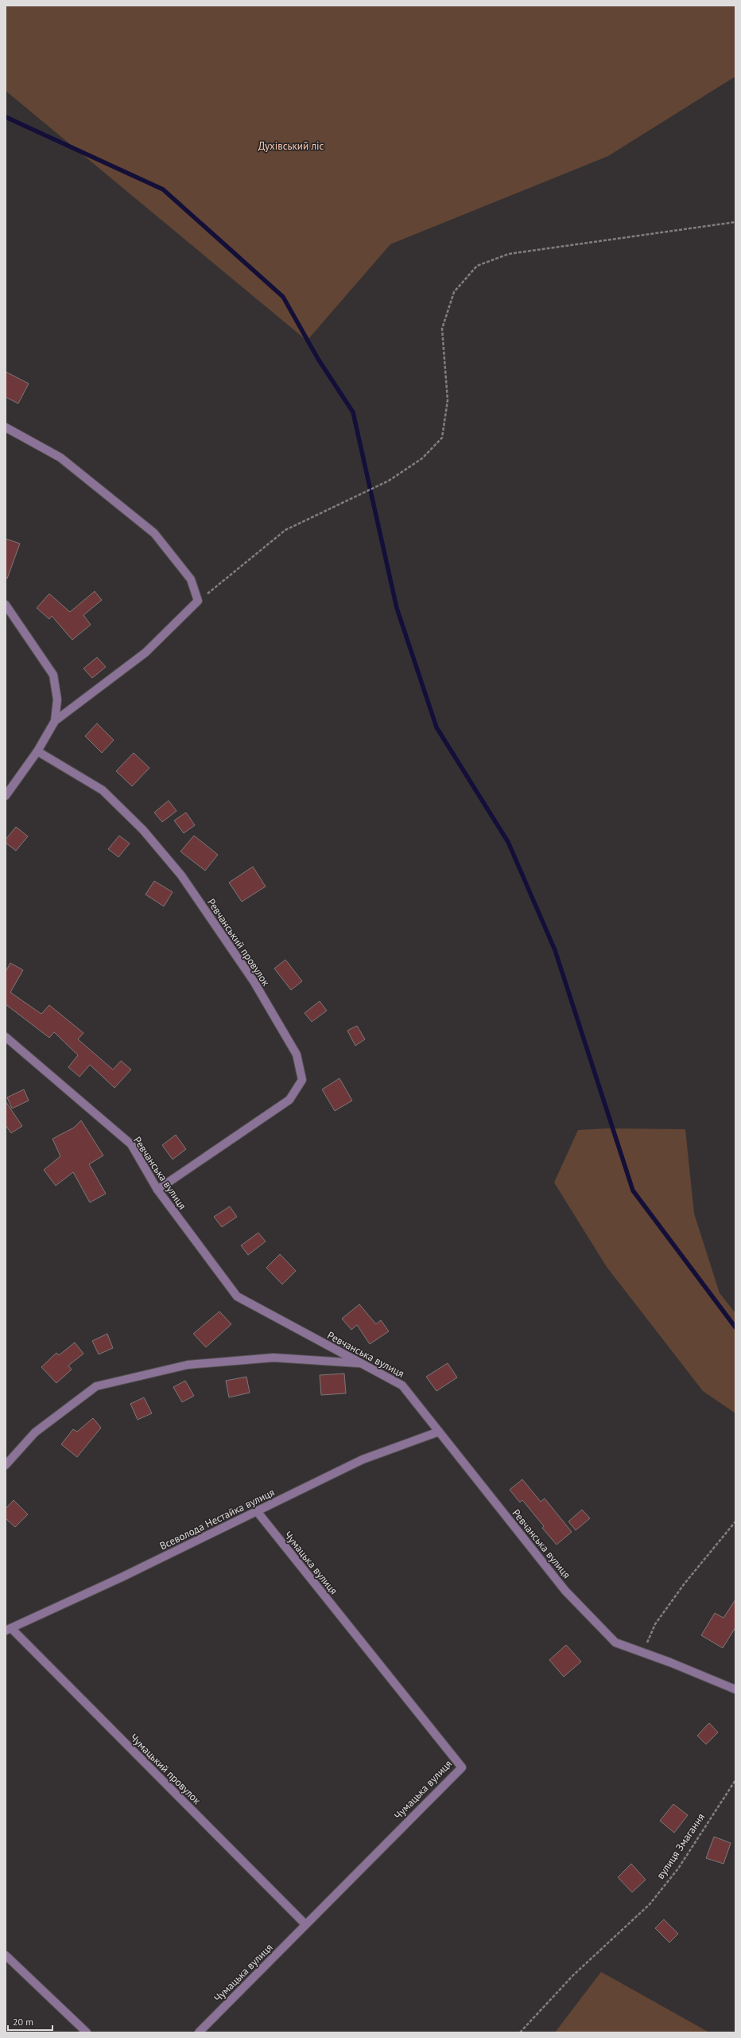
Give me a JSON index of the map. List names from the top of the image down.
{
  "streets": {
    "street": [
      "Ревчанський провулок",
      "Ревчанська вулиця",
      "Всеволода Нестайка вулиця",
      "Чумацька вулиця",
      "Чумацький провулок"
    ],
    "path": ["вулиця Змагання"]
  },
  "crossings": [
    ["Ревчанський провулок", "Ревчанська вулиця"],
    ["Ревчанська вулиця", "Всеволода Нестайка вулиця"],
    ["Всеволода Нестайка вулиця", "Чумацька вулиця"],
    ["Всеволода Нестайка вулиця", "Чумацький провулок"],
    ["Чумацька вулиця", "Чумацький провулок"]
  ],
  "parks": ["Духівський ліс"],
  "scale_bar": "20 m"
}
